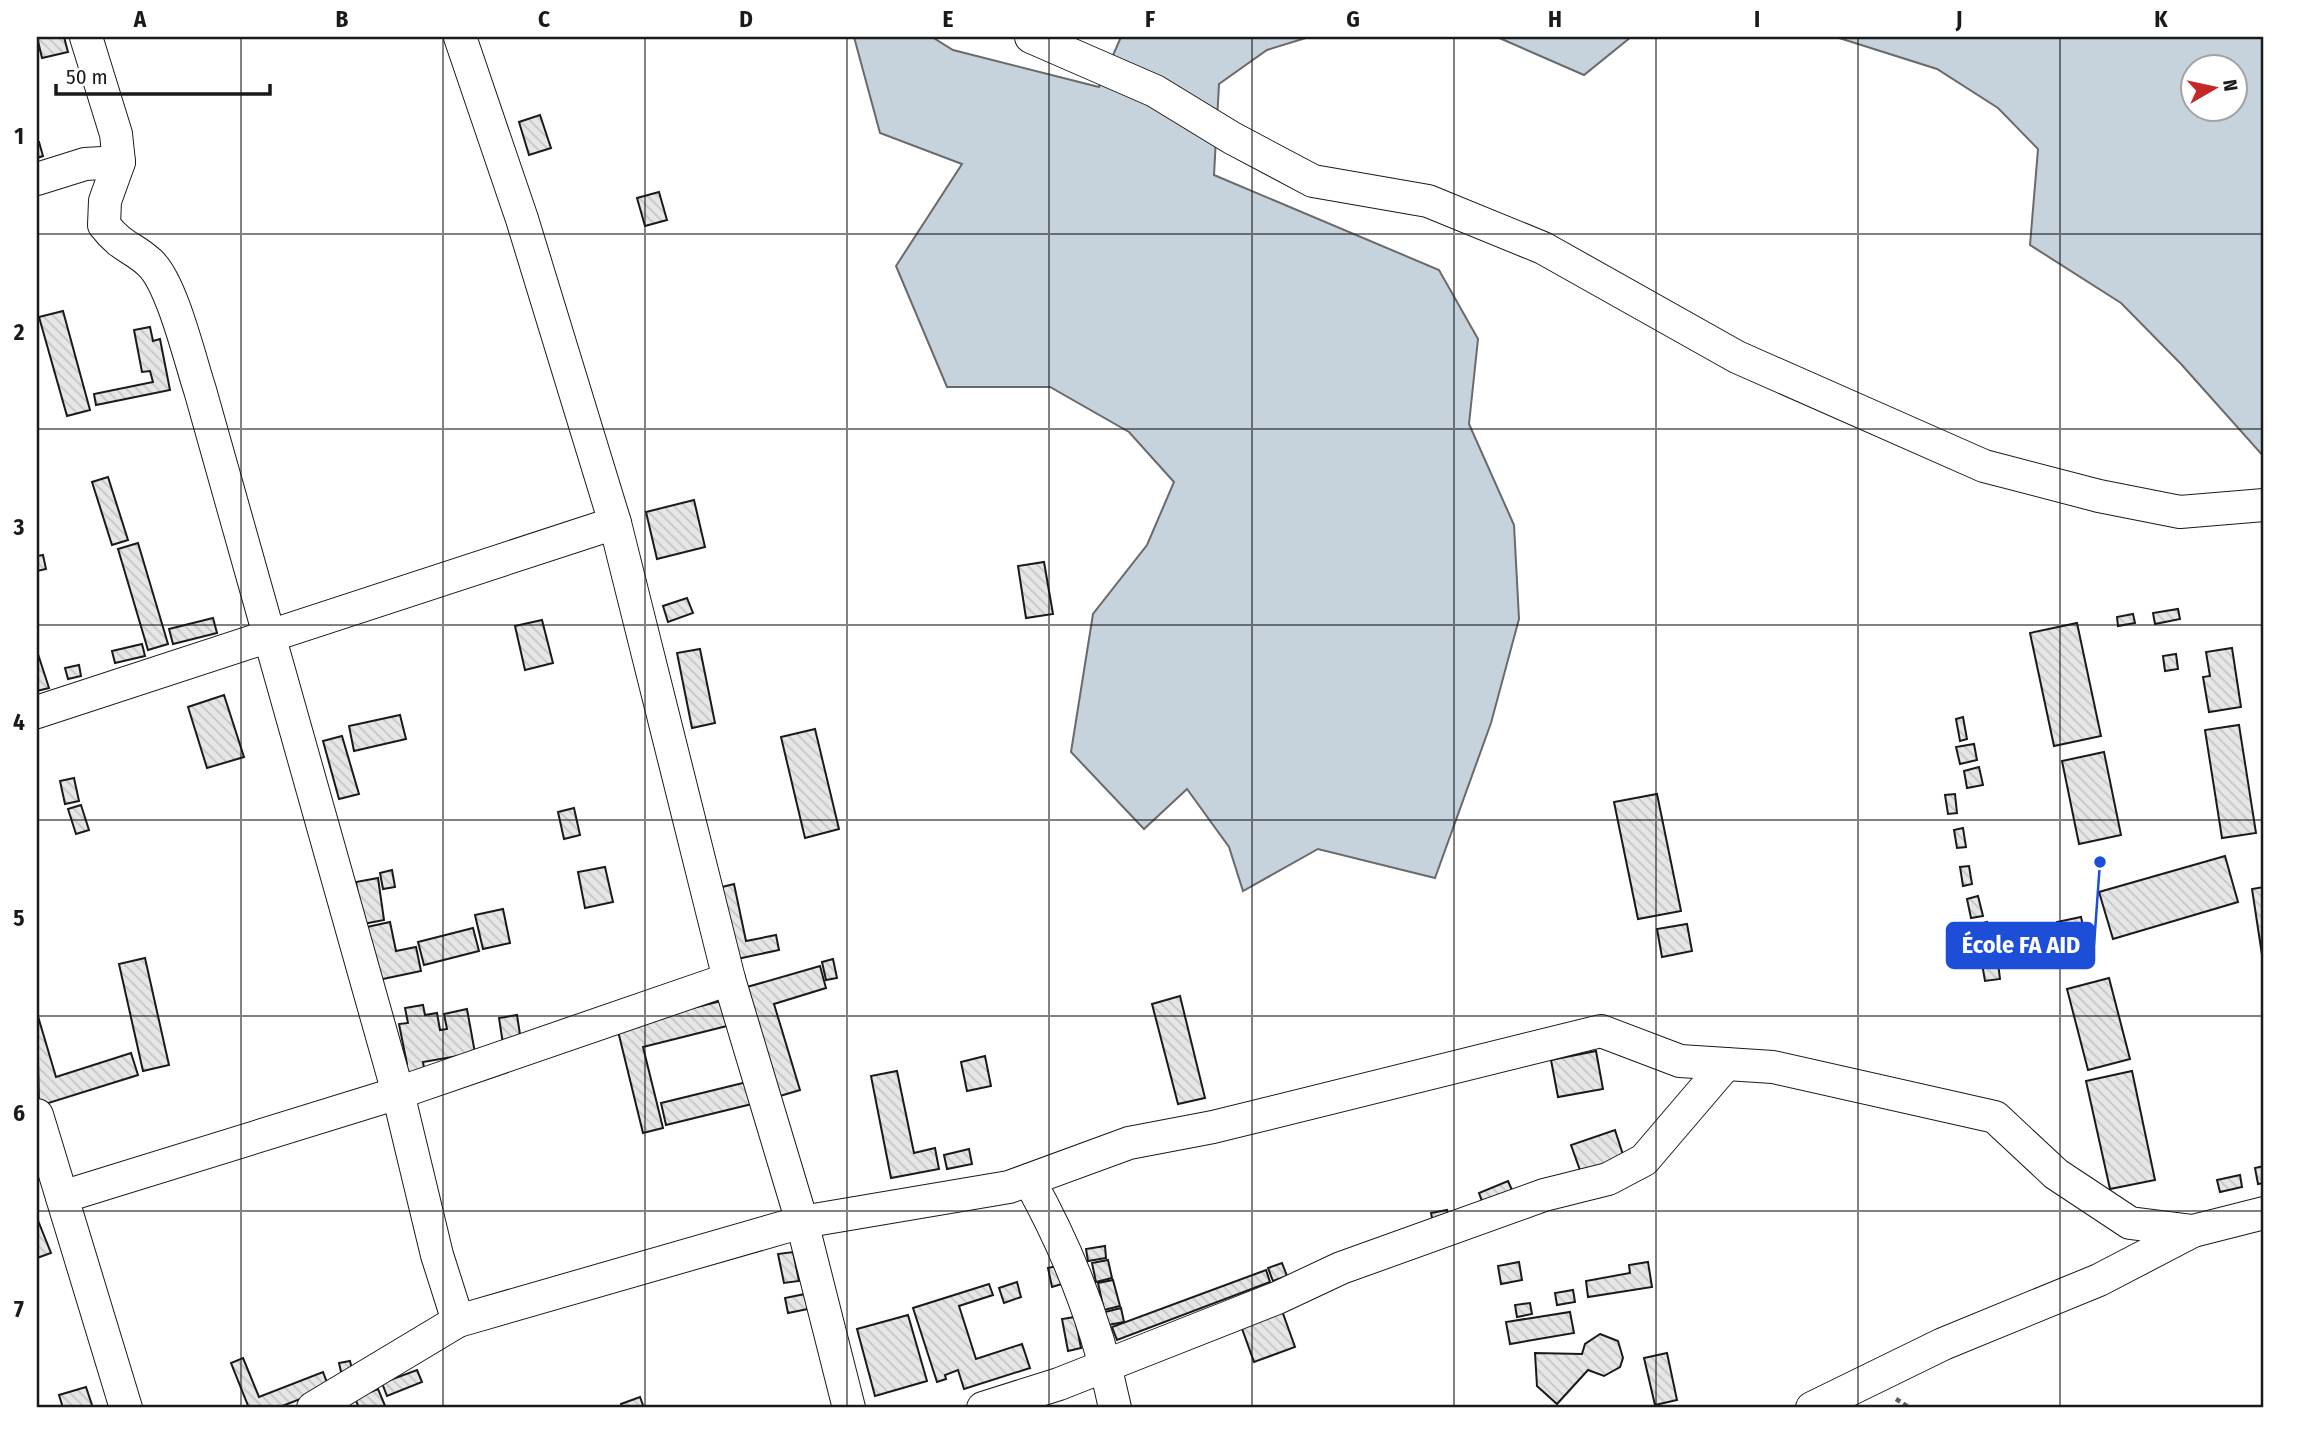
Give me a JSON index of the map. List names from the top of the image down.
{
  "places": ["École FA AID"],
  "scale_bar": "50 m",
  "north": "right",
  "grid": {
    "columns": [
      "A",
      "B",
      "C",
      "D",
      "E",
      "F",
      "G",
      "H",
      "I",
      "J",
      "K"
    ],
    "rows": [
      "1",
      "2",
      "3",
      "4",
      "5",
      "6",
      "7"
    ]
  }
}
